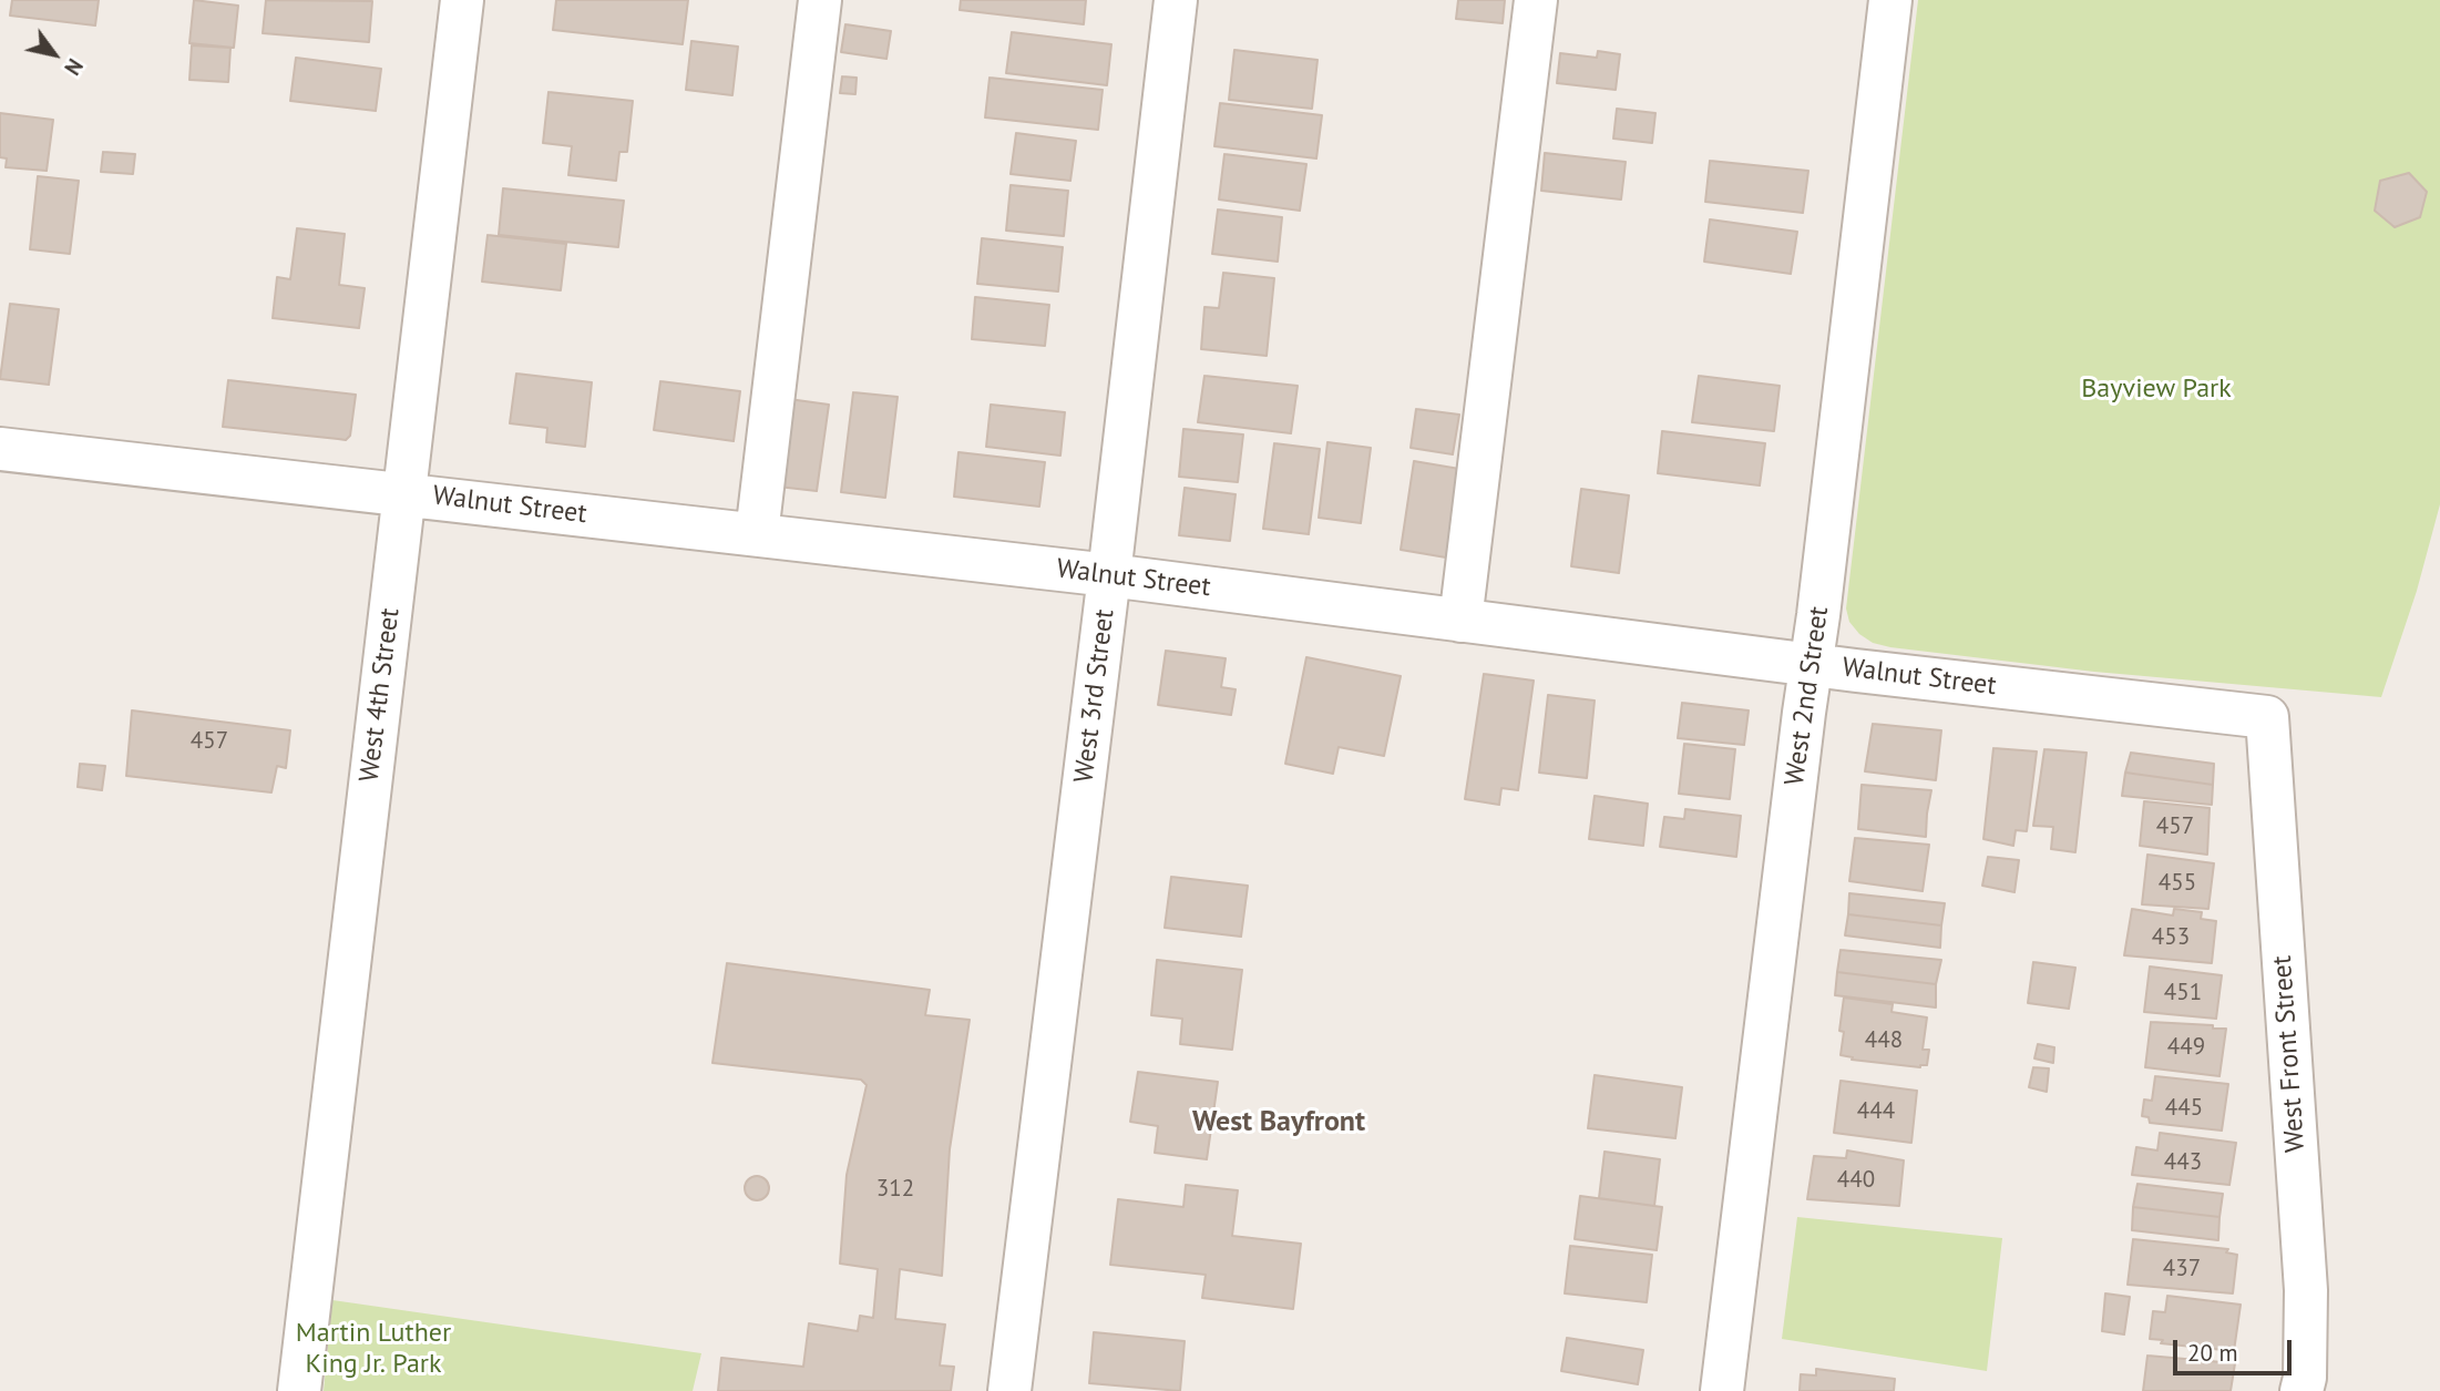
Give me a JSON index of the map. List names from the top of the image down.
{
  "streets": {
    "street": [
      "Walnut Street",
      "West 4th Street",
      "West 3rd Street",
      "West 2nd Street",
      "West Front Street"
    ]
  },
  "crossings": [
    ["Walnut Street", "West 4th Street"],
    ["Walnut Street", "West 3rd Street"],
    ["Walnut Street", "West 2nd Street"],
    ["Walnut Street", "West Front Street"]
  ],
  "districts": ["West Bayfront"],
  "parks": ["Bayview Park", "Martin Luther King Jr. Park"],
  "house_numbers": [
    "457",
    "457",
    "455",
    "453",
    "451",
    "448",
    "449",
    "445",
    "444",
    "443",
    "440",
    "312",
    "437"
  ],
  "scale_bar": "20 m",
  "north": "bottom right"
}
